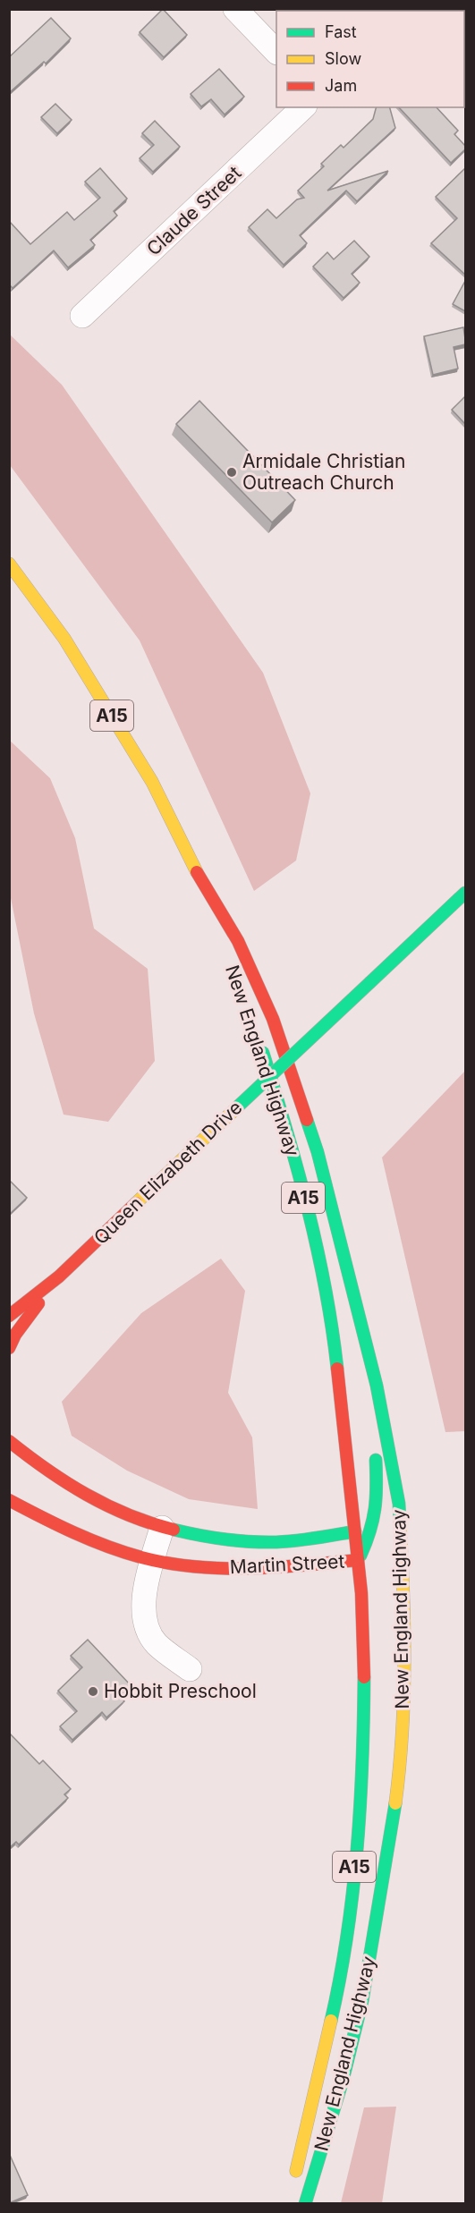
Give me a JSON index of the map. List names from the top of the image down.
{
  "streets": {
    "main road": [
      "A15",
      "New England Highway",
      "Queen Elizabeth Drive",
      "Martin Street"
    ],
    "street": ["Claude Street"]
  },
  "crossings": [
    ["New England Highway", "Martin Street"]
  ],
  "places": ["Armidale Christian Outreach Church", "Hobbit Preschool"],
  "legend": ["Fast", "Slow", "Jam"]
}
